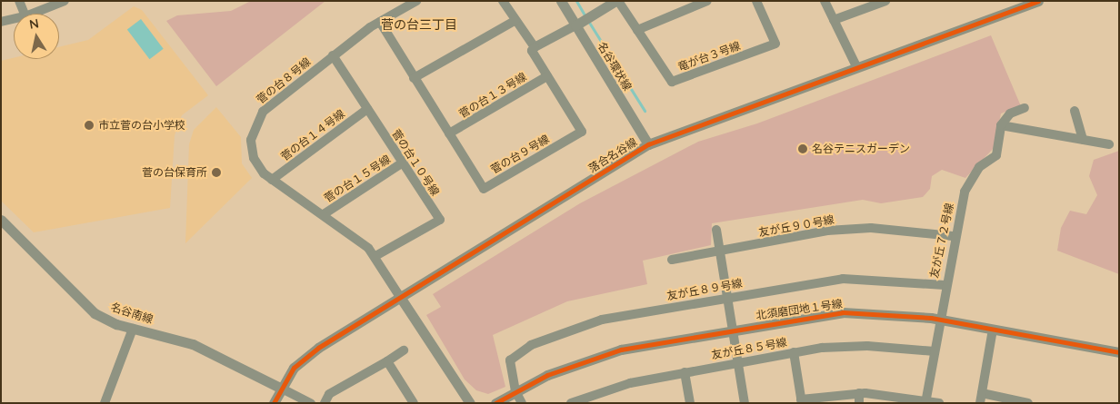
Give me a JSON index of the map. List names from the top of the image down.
{
  "streets": {
    "street": [
      "竜が台３号線",
      "名谷環状線",
      "菅の台８号線",
      "菅の台１３号線",
      "菅の台１４号線",
      "菅の台９号線",
      "落合名谷線",
      "菅の台１０号線",
      "菅の台１５号線",
      "友が丘９０号線",
      "友が丘７２号線",
      "友が丘８９号線",
      "北須磨団地１号線",
      "名谷南線",
      "友が丘８５号線"
    ]
  },
  "crossings": [
    ["名谷環状線", "落合名谷線"],
    ["菅の台８号線", "菅の台１４号線"],
    ["菅の台８号線", "菅の台９号線"],
    ["菅の台８号線", "落合名谷線"],
    ["菅の台８号線", "菅の台１０号線"],
    ["菅の台８号線", "菅の台１５号線"],
    ["菅の台１３号線", "菅の台９号線"],
    ["菅の台１４号線", "菅の台１０号線"],
    ["落合名谷線", "名谷南線"],
    ["菅の台１０号線", "菅の台１５号線"],
    ["友が丘９０号線", "友が丘７２号線"],
    ["友が丘７２号線", "友が丘８９号線"],
    ["友が丘７２号線", "北須磨団地１号線"],
    ["友が丘７２号線", "友が丘８５号線"],
    ["友が丘８９号線", "北須磨団地１号線"]
  ],
  "districts": ["菅の台三丁目"],
  "places": ["市立菅の台小学校", "名谷テニスガーデン", "菅の台保育所"],
  "north": "top"
}
